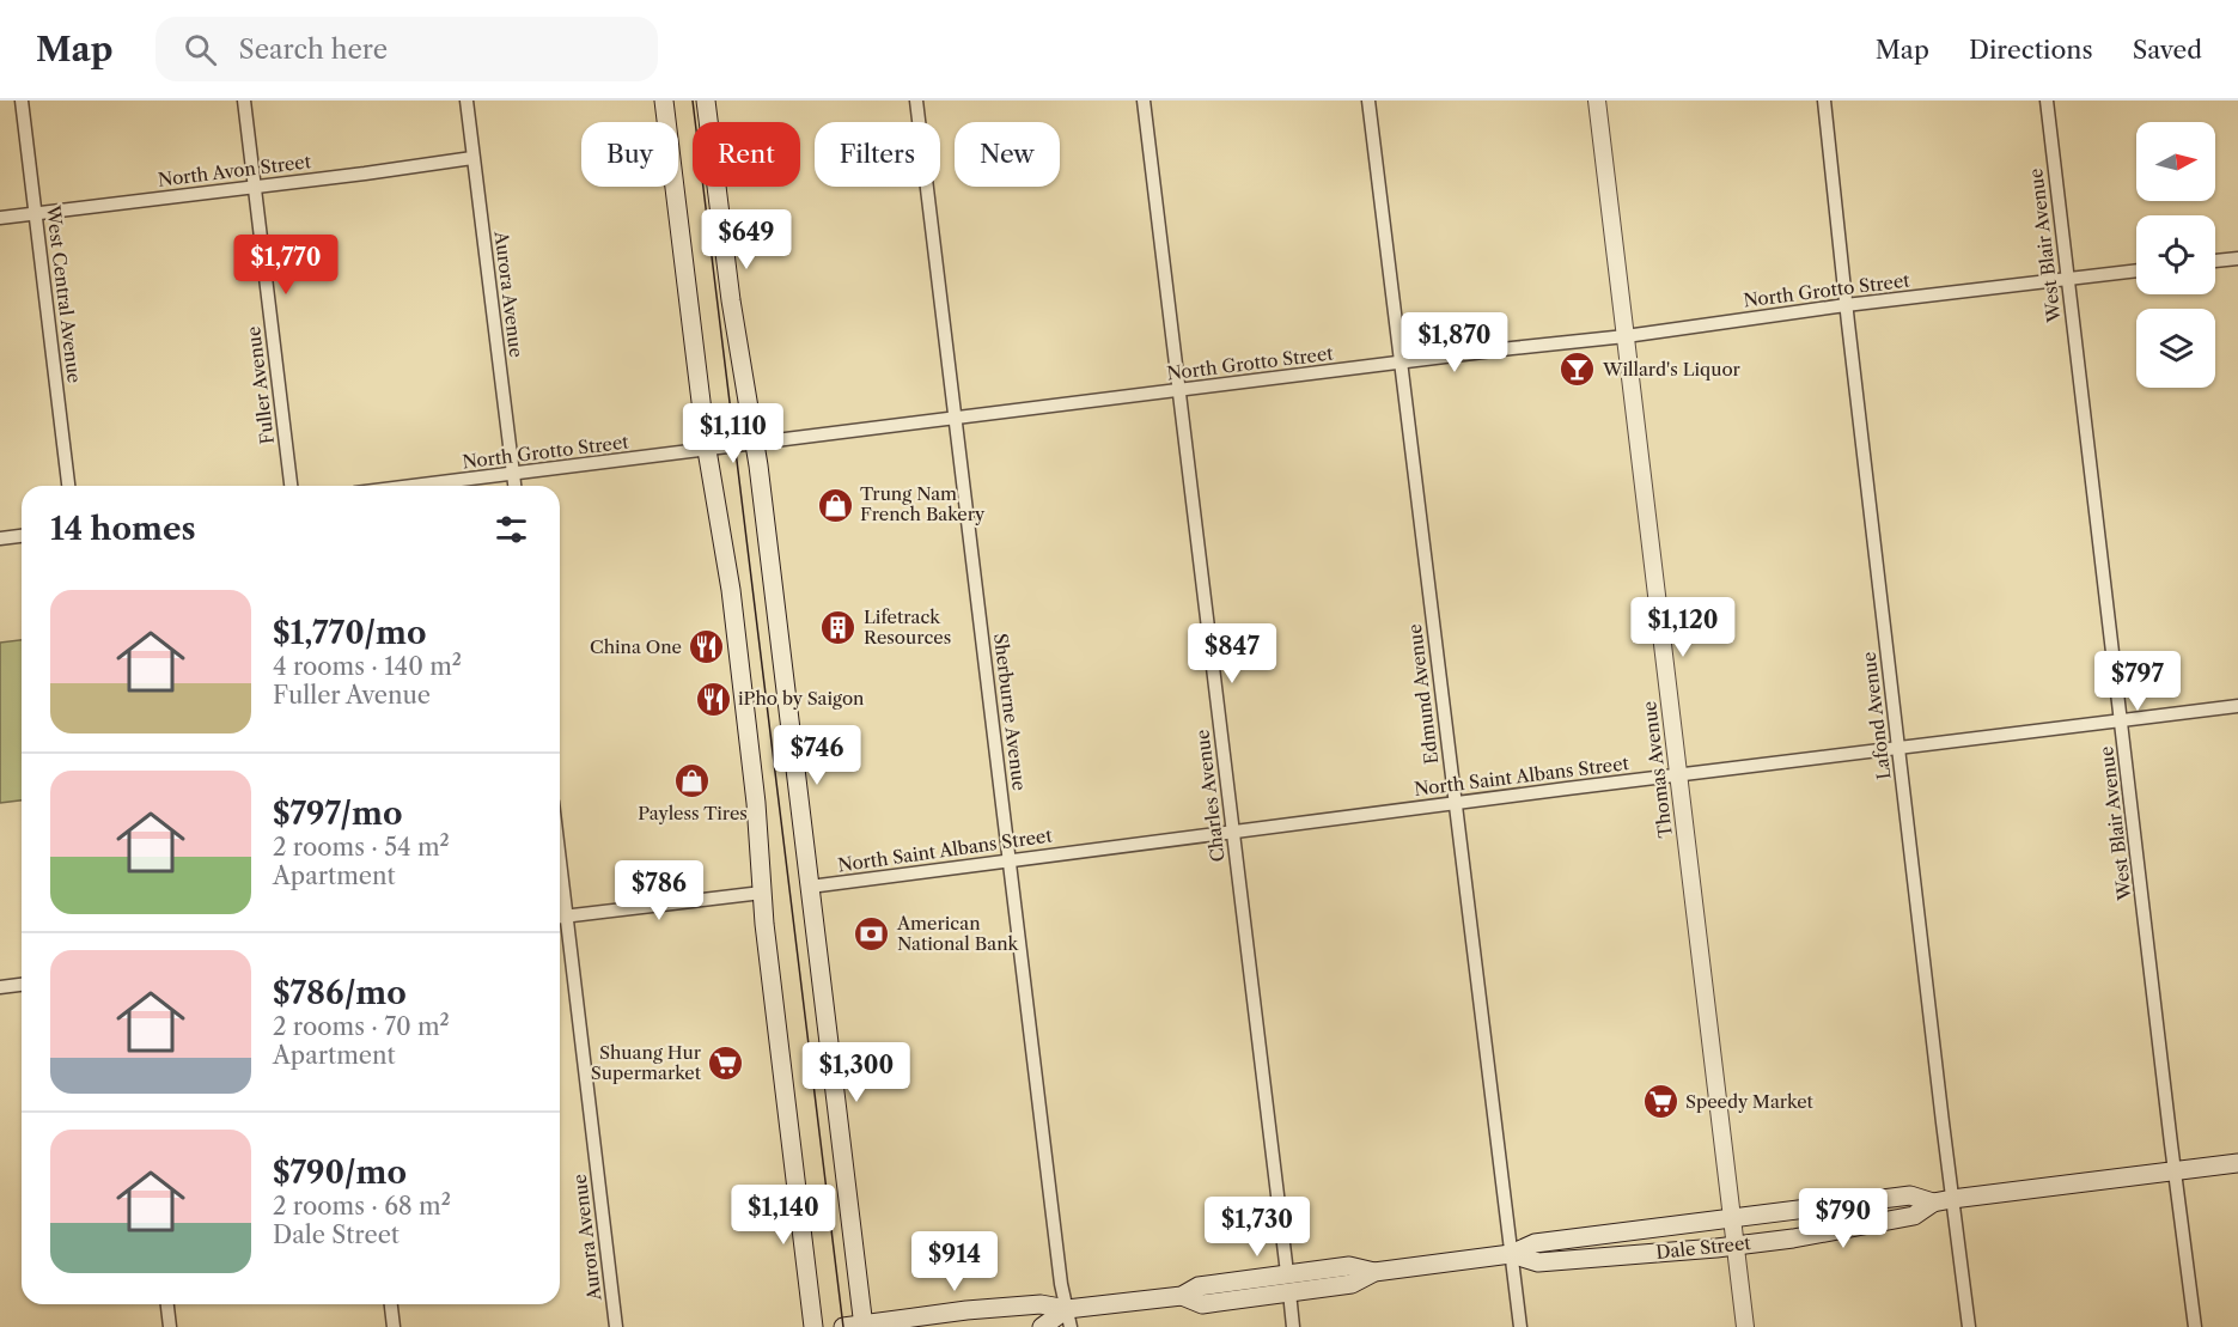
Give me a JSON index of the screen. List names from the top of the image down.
{
  "streets": {
    "main road": ["Dale Street"],
    "street": [
      "North Avon Street",
      "West Blair Avenue",
      "North Grotto Street",
      "West Central Avenue",
      "Aurora Avenue",
      "Fuller Avenue",
      "Edmund Avenue",
      "Sherburne Avenue",
      "Lafond Avenue",
      "Thomas Avenue",
      "North Saint Albans Street",
      "Charles Avenue"
    ]
  },
  "crossings": [
    ["North Avon Street", "West Central Avenue"],
    ["North Avon Street", "Aurora Avenue"],
    ["North Avon Street", "Fuller Avenue"],
    ["West Blair Avenue", "North Grotto Street"],
    ["West Blair Avenue", "North Saint Albans Street"],
    ["West Blair Avenue", "Dale Street"],
    ["North Grotto Street", "Aurora Avenue"],
    ["North Grotto Street", "Edmund Avenue"],
    ["North Grotto Street", "Sherburne Avenue"],
    ["North Grotto Street", "Lafond Avenue"],
    ["North Grotto Street", "Thomas Avenue"],
    ["North Grotto Street", "Charles Avenue"],
    ["Edmund Avenue", "North Saint Albans Street"],
    ["Edmund Avenue", "Dale Street"],
    ["Sherburne Avenue", "North Saint Albans Street"],
    ["Sherburne Avenue", "Dale Street"],
    ["Lafond Avenue", "North Saint Albans Street"],
    ["Lafond Avenue", "Dale Street"],
    ["Thomas Avenue", "North Saint Albans Street"],
    ["Thomas Avenue", "Dale Street"],
    ["North Saint Albans Street", "Charles Avenue"],
    ["Charles Avenue", "Dale Street"]
  ],
  "places": {
    "bar": ["Willard's Liquor"],
    "shop": ["Trung Nam French Bakery", "Payless Tires"],
    "building": ["Lifetrack Resources"],
    "restaurant": ["China One", "iPho by Saigon"],
    "bank": ["American National Bank"],
    "supermarket": ["Shuang Hur Supermarket", "Speedy Market"]
  },
  "north": "right",
  "page": {
    "header": "Map",
    "search": "Search here",
    "nav": ["Map", "Directions", "Saved"],
    "chip": [
      "Buy",
      "Rent",
      "Filters",
      "New"
    ],
    "price": [
      "$649",
      "$1,770",
      "$1,870",
      "$1,110",
      "$1,120",
      "$847",
      "$797",
      "$746",
      "$786",
      "$1,300",
      "$1,140",
      "$790",
      "$1,730",
      "$914"
    ],
    "heading": "14 homes",
    "list": [
      {
        "name": "$1,770/mo",
        "note": "4 rooms · 140 m² · Fuller Avenue"
      },
      {
        "name": "$797/mo",
        "note": "2 rooms · 54 m² · Apartment"
      },
      {
        "name": "$786/mo",
        "note": "2 rooms · 70 m² · Apartment"
      },
      {
        "name": "$790/mo",
        "note": "2 rooms · 68 m² · Dale Street"
      }
    ]
  }
}
